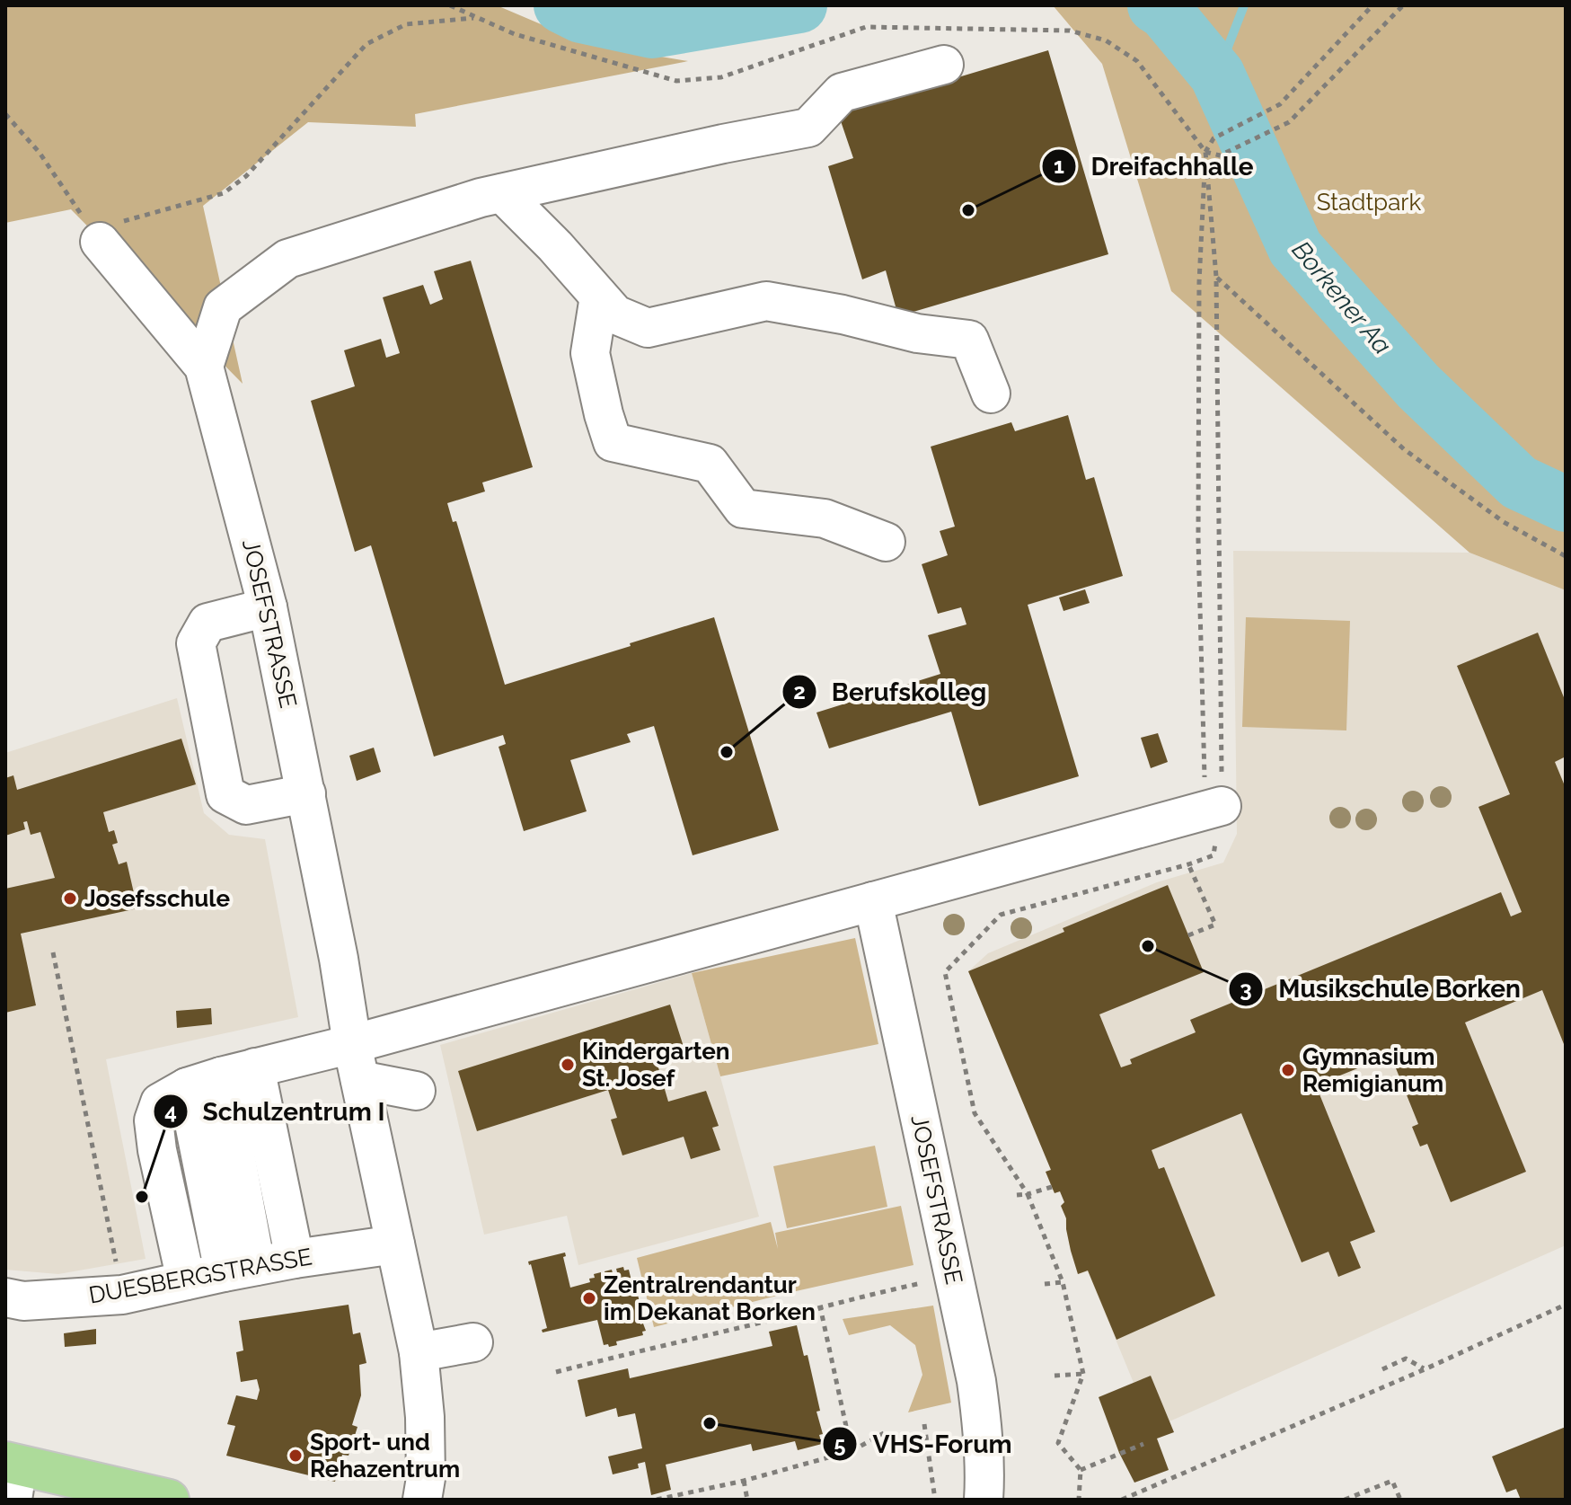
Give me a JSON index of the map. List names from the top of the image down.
{
  "streets": {
    "street": ["JOSEFSTRASSE", "DUESBERGSTRASSE"]
  },
  "crossings": [
    ["JOSEFSTRASSE", "DUESBERGSTRASSE"]
  ],
  "water": ["Borkener Aa"],
  "parks": ["Stadtpark"],
  "places": [
    "Dreifachhalle",
    "Berufskolleg",
    "Josefsschule",
    "Musikschule Borken",
    "Kindergarten St. Josef",
    "Gymnasium Remigianum",
    "Schulzentrum I",
    "Zentralrendantur im Dekanat Borken",
    "VHS-Forum",
    "Sport- und Rehazentrum"
  ]
}
